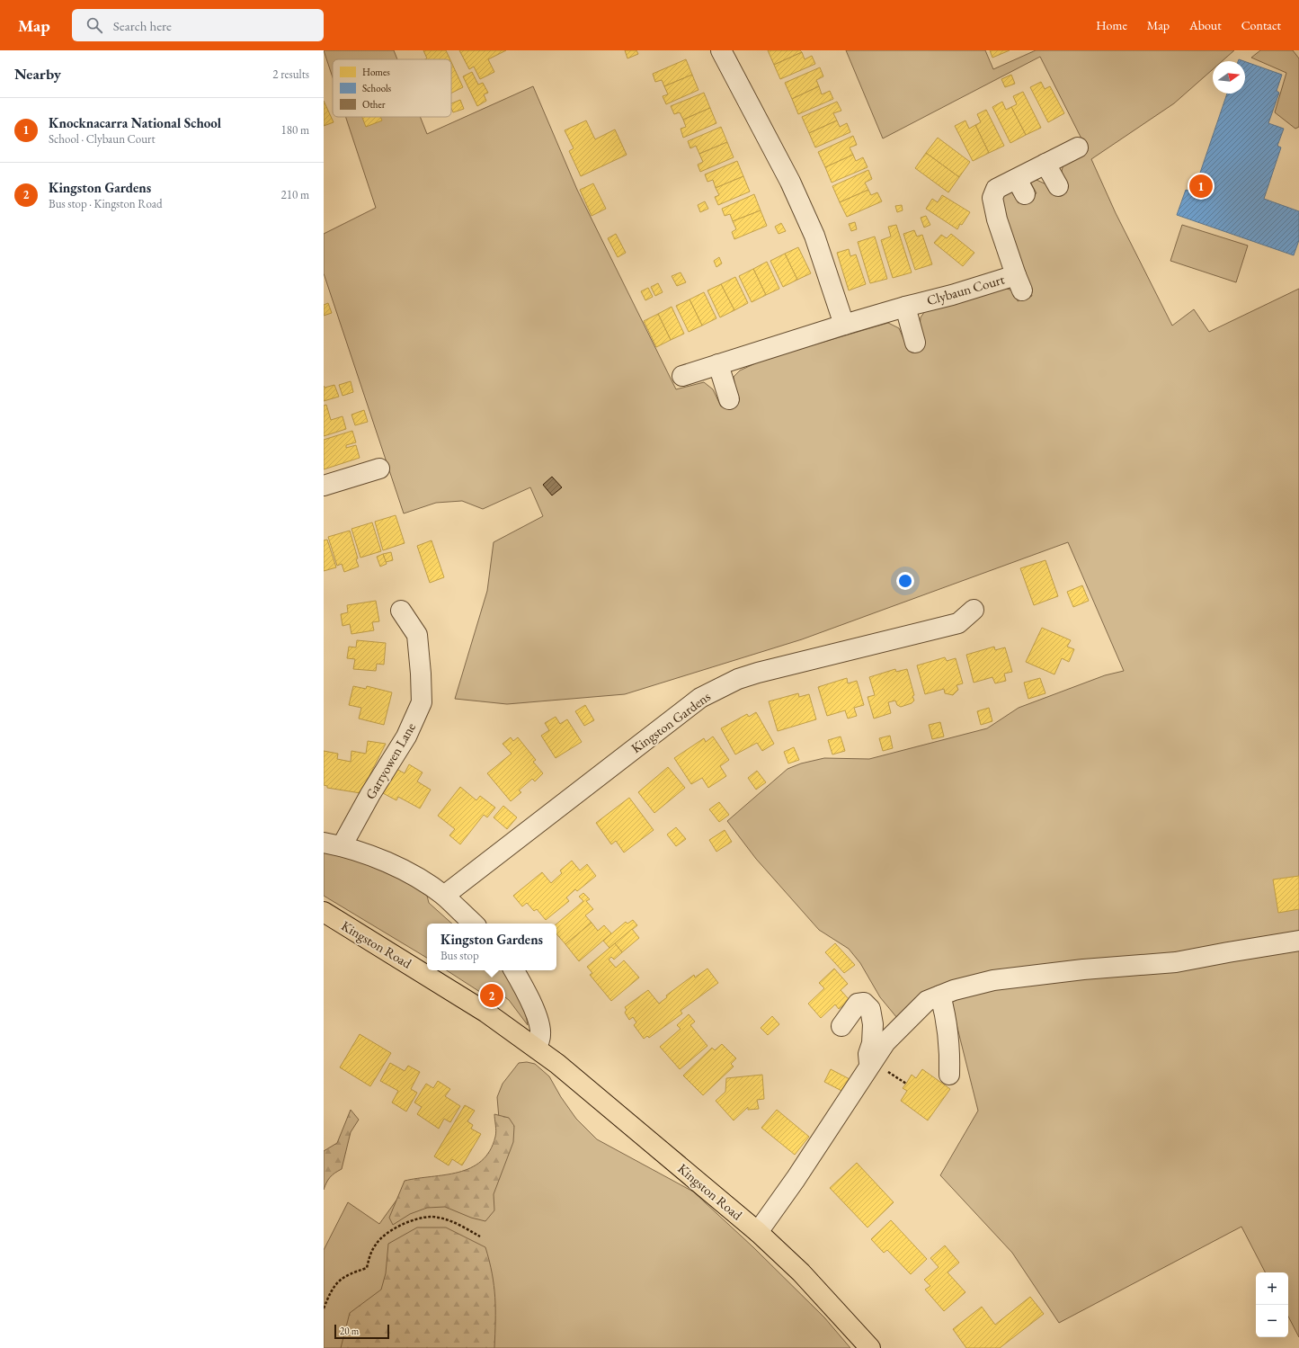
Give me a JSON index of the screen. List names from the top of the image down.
{
  "streets": {
    "main road": ["Kingston Road"],
    "street": ["Clybaun Court", "Kingston Gardens", "Garryowen Lane"]
  },
  "legend": ["Homes", "Schools", "Other"],
  "scale_bar": "20 m",
  "north": "right",
  "page": {
    "header": "Map",
    "search": "Search here",
    "nav": [
      "Home",
      "Map",
      "About",
      "Contact"
    ],
    "heading": ["Nearby", "2 results"],
    "list": [
      {
        "mark": "1",
        "name": "Knocknacarra National School",
        "note": "School · Clybaun Court",
        "value": "180 m"
      },
      {
        "mark": "2",
        "name": "Kingston Gardens",
        "note": "Bus stop · Kingston Road",
        "value": "210 m"
      }
    ],
    "pins": ["1", "2"],
    "popup": ["Kingston Gardens", "Bus stop"],
    "map_buttons": ["+", "−"],
    "scale": "20 m"
  }
}
